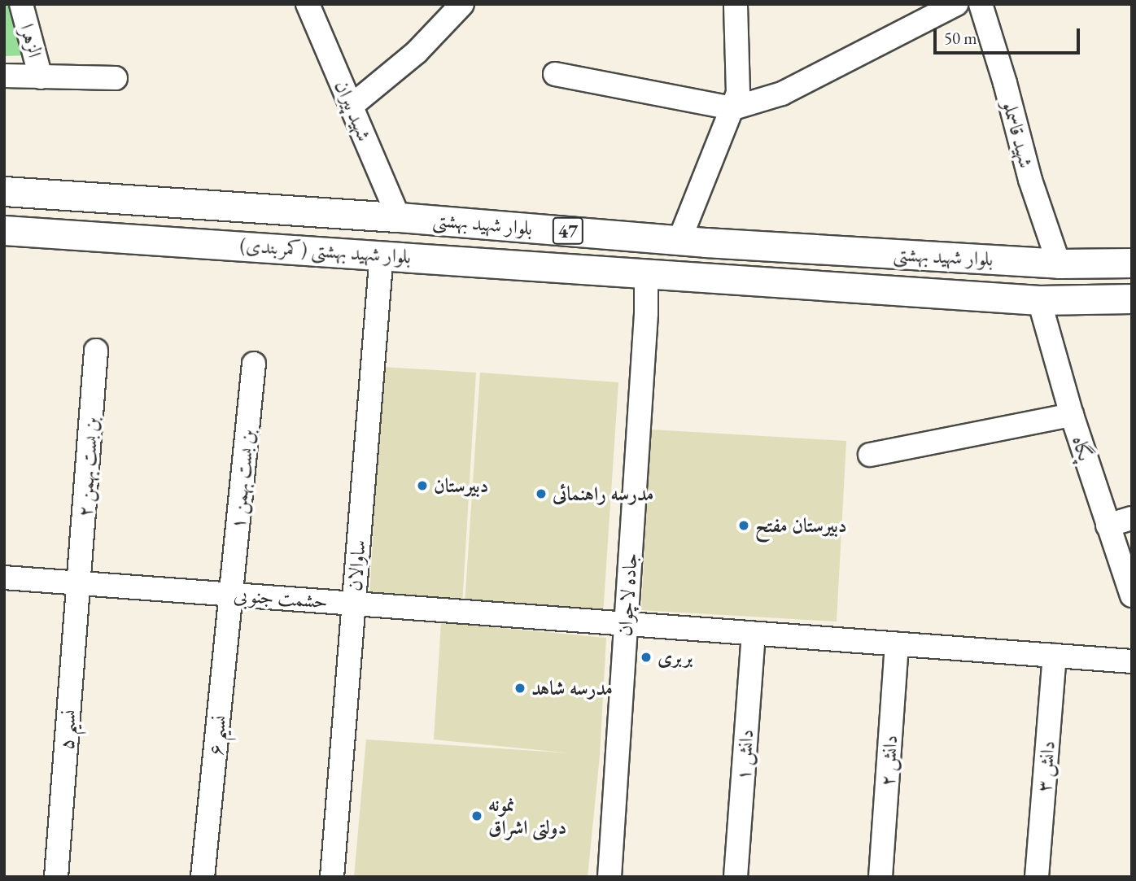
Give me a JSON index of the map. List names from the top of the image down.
{
  "streets": {
    "main road": ["بلوار شهید بهشتی", "47", "بلوار شهید بهشتی (کمربندی)"],
    "street": [
      "الزهرا",
      "شهید پیران",
      "شهید قاسملو",
      "پگاه",
      "بن بست بهمن ۲",
      "بن بست بهمن ۱",
      "ساوالان",
      "جاده لاچوان",
      "حشمت جنوبی",
      "نسیم ۵",
      "نسیم ۶",
      "دانش ۱",
      "دانش ۲",
      "دانش ۳"
    ]
  },
  "crossings": [
    ["شهید پیران", "بلوار شهید بهشتی"],
    ["شهید قاسملو", "بلوار شهید بهشتی"],
    ["بلوار شهید بهشتی", "بلوار شهید بهشتی (کمربندی)"],
    ["بلوار شهید بهشتی", "پگاه"],
    ["بلوار شهید بهشتی", "جاده لاچوان"],
    ["بلوار شهید بهشتی (کمربندی)", "ساوالان"],
    ["بلوار شهید بهشتی (کمربندی)", "جاده لاچوان"],
    ["بن بست بهمن ۲", "حشمت جنوبی"],
    ["بن بست بهمن ۲", "نسیم ۵"],
    ["بن بست بهمن ۱", "حشمت جنوبی"],
    ["بن بست بهمن ۱", "نسیم ۶"],
    ["ساوالان", "حشمت جنوبی"],
    ["جاده لاچوان", "حشمت جنوبی"],
    ["حشمت جنوبی", "نسیم ۵"],
    ["حشمت جنوبی", "نسیم ۶"],
    ["حشمت جنوبی", "دانش ۱"],
    ["حشمت جنوبی", "دانش ۲"],
    ["حشمت جنوبی", "دانش ۳"]
  ],
  "places": [
    "دبیرستان",
    "مدرسه راهنمائی",
    "دبیرستان مفتح",
    "بربری",
    "مدرسه شاهد",
    "نمونه دولتی اشراق"
  ],
  "scale_bar": "50 m"
}
